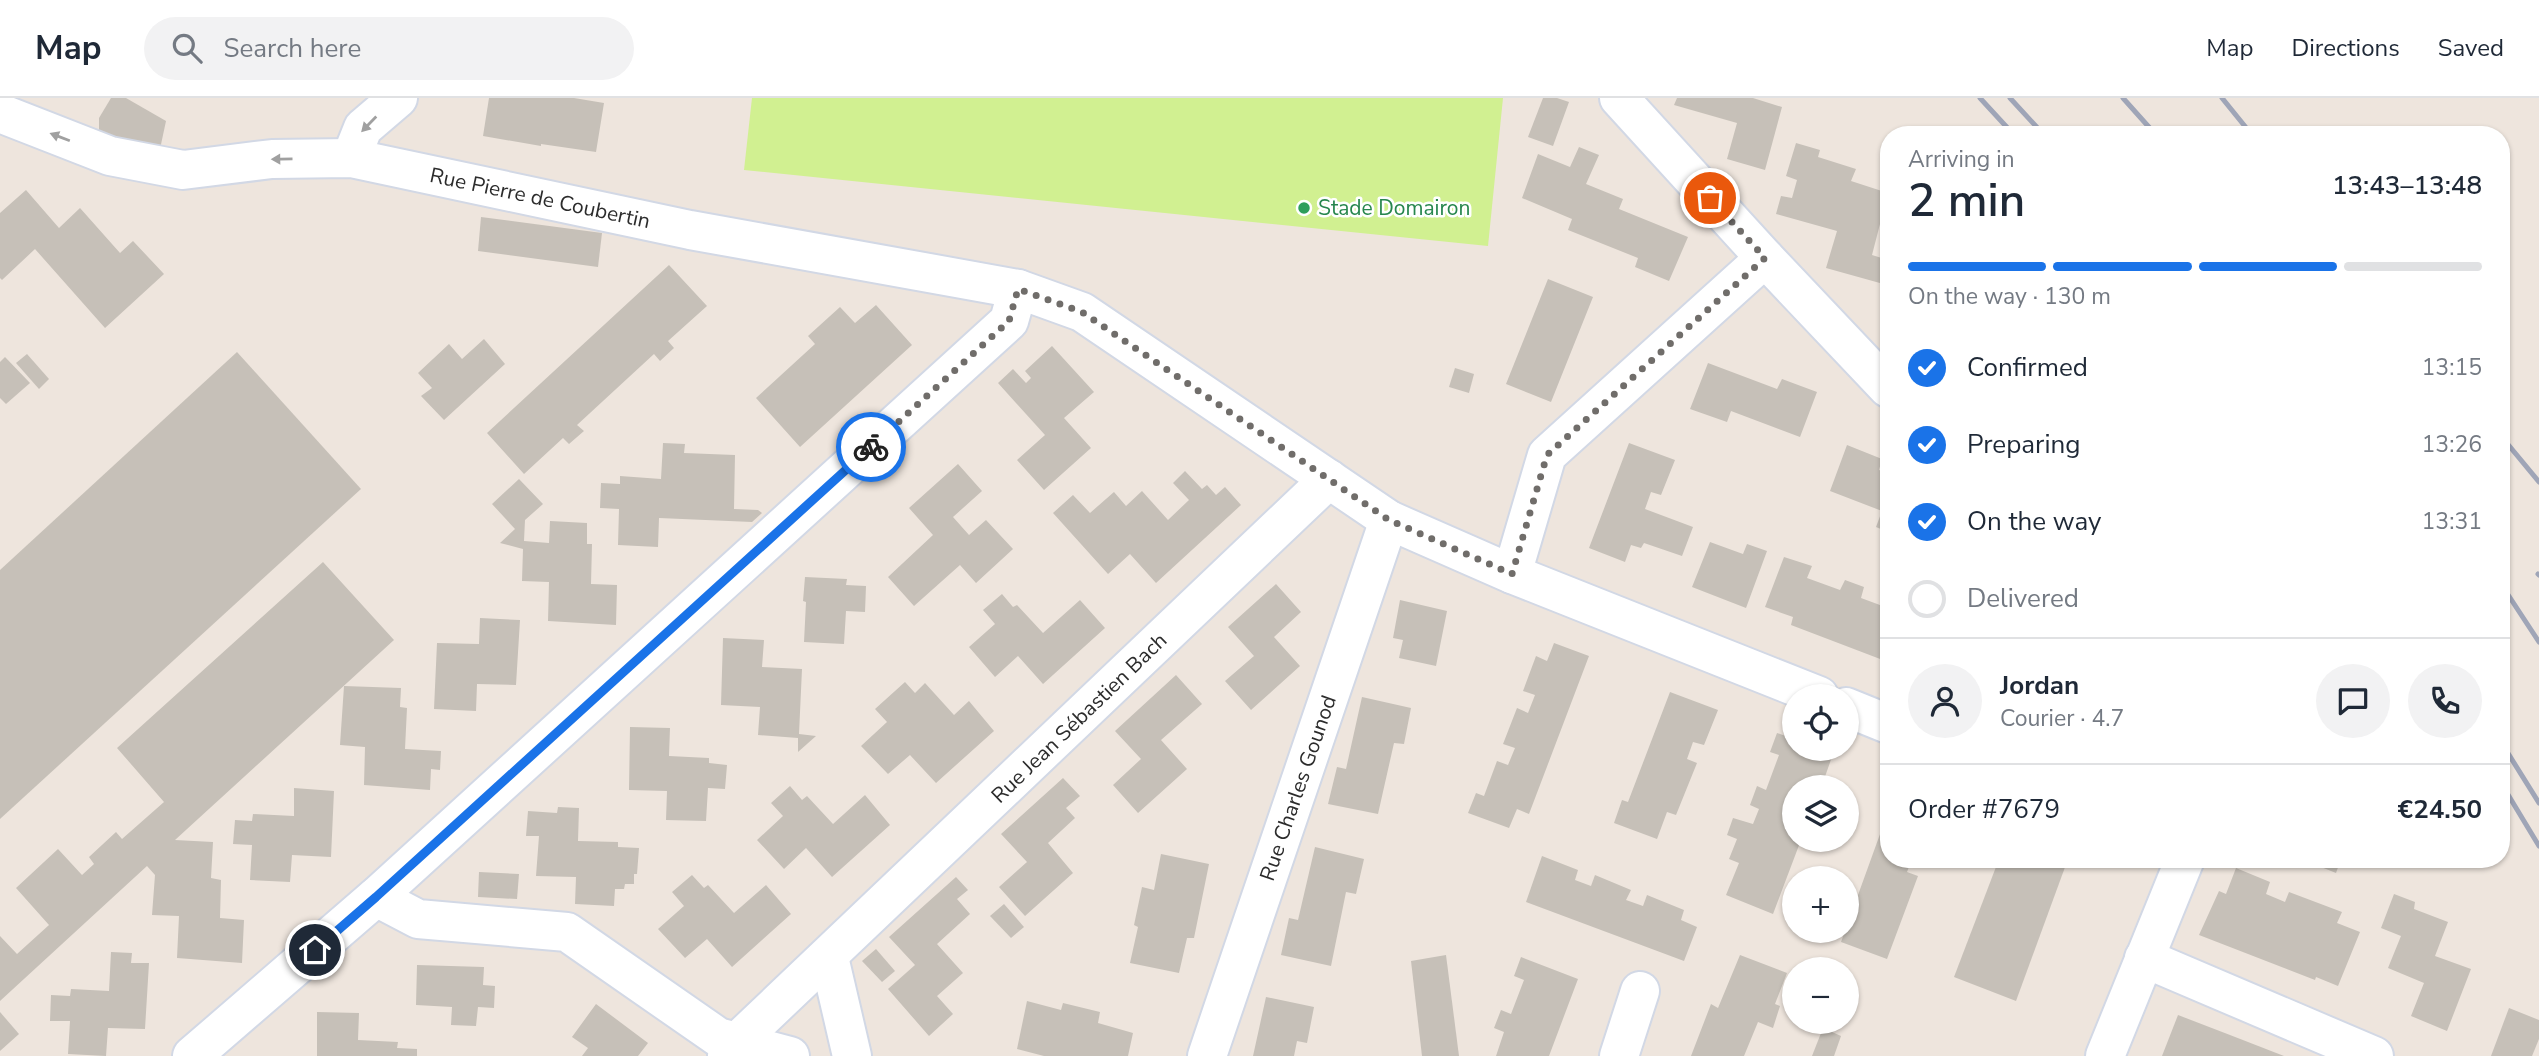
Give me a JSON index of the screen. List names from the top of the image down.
{
  "streets": {
    "street": ["Rue Pierre de Coubertin", "Rue Jean Sébastien Bach", "Rue Charles Gounod"]
  },
  "crossings": [
    ["Rue Pierre de Coubertin", "Rue Jean Sébastien Bach"],
    ["Rue Pierre de Coubertin", "Rue Charles Gounod"]
  ],
  "places": ["Stade Domairon"],
  "page": {
    "header": "Map",
    "search": "Search here",
    "nav": ["Map", "Directions", "Saved"],
    "heading": ["2 min", "Arriving in", "13:43–13:48"],
    "panel": [
      "Jordan",
      "Courier · 4.7",
      "Order #7679",
      "€24.50"
    ],
    "bar": "On the way · 130 m",
    "list": [
      ["Confirmed", "13:15"],
      ["Preparing", "13:26"],
      ["On the way", "13:31"],
      "Delivered"
    ],
    "map_buttons": ["+", "−"]
  }
}
